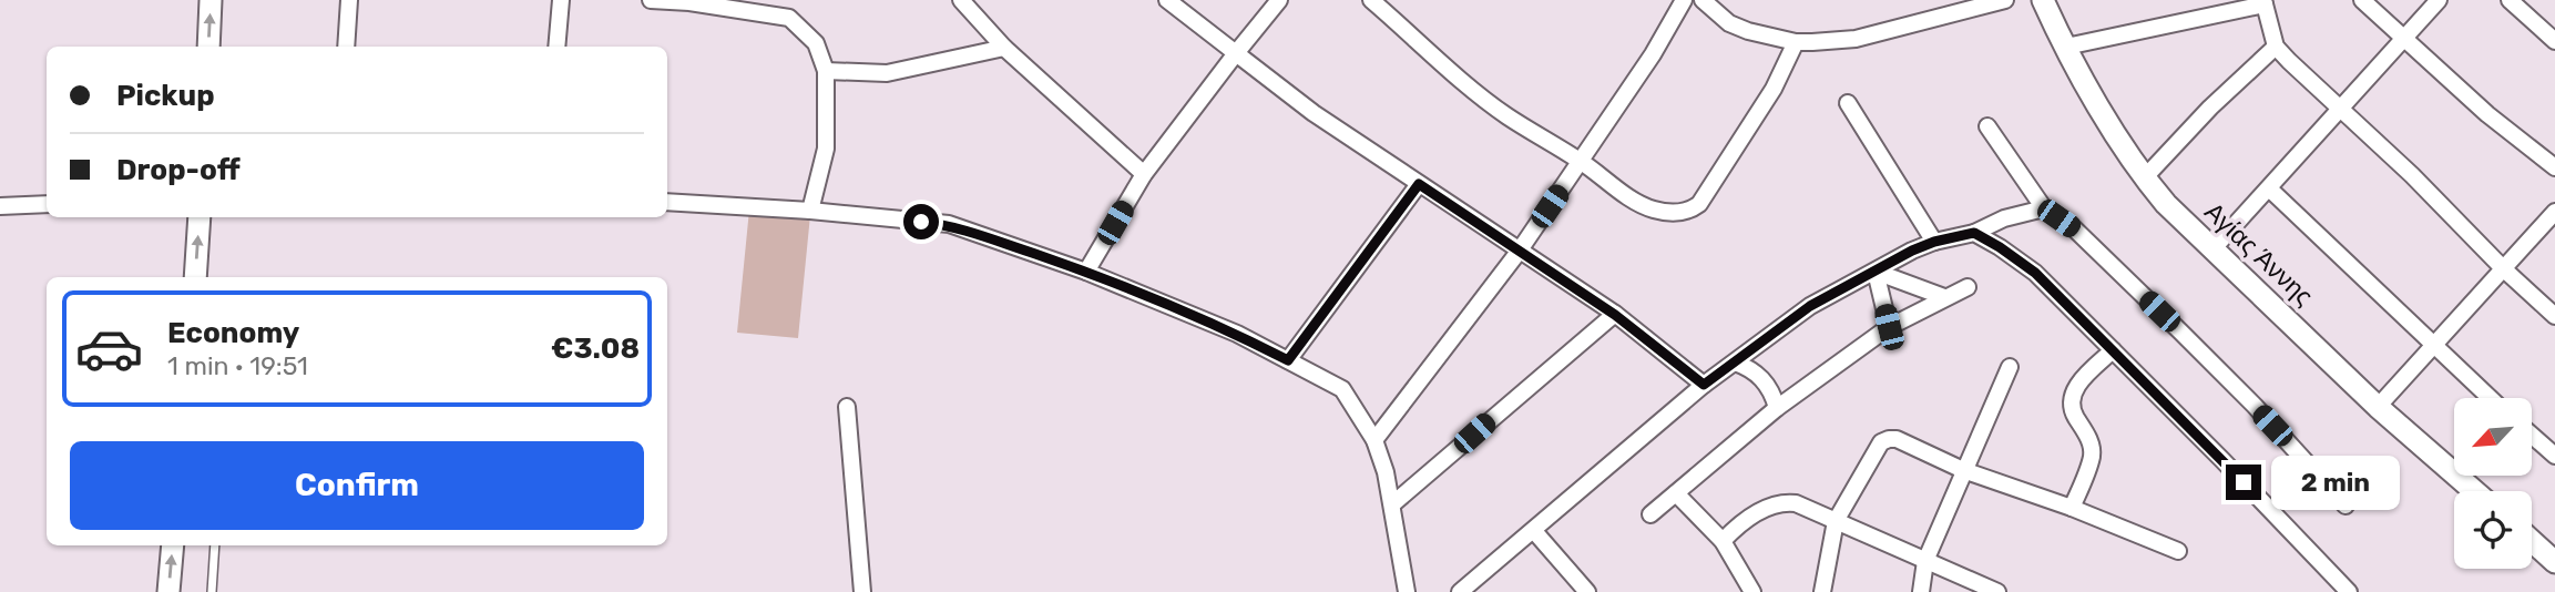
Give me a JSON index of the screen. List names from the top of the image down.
{
  "streets": {
    "street": ["Αγίας Άννης"]
  },
  "north": "bottom left",
  "page": {
    "banner": ["Pickup", "Drop-off"],
    "list": [
      {
        "name": "Economy",
        "note": "1 min · 19:51",
        "value": "€3.08"
      }
    ],
    "buttons": "Confirm",
    "bubble": "2 min"
  }
}
